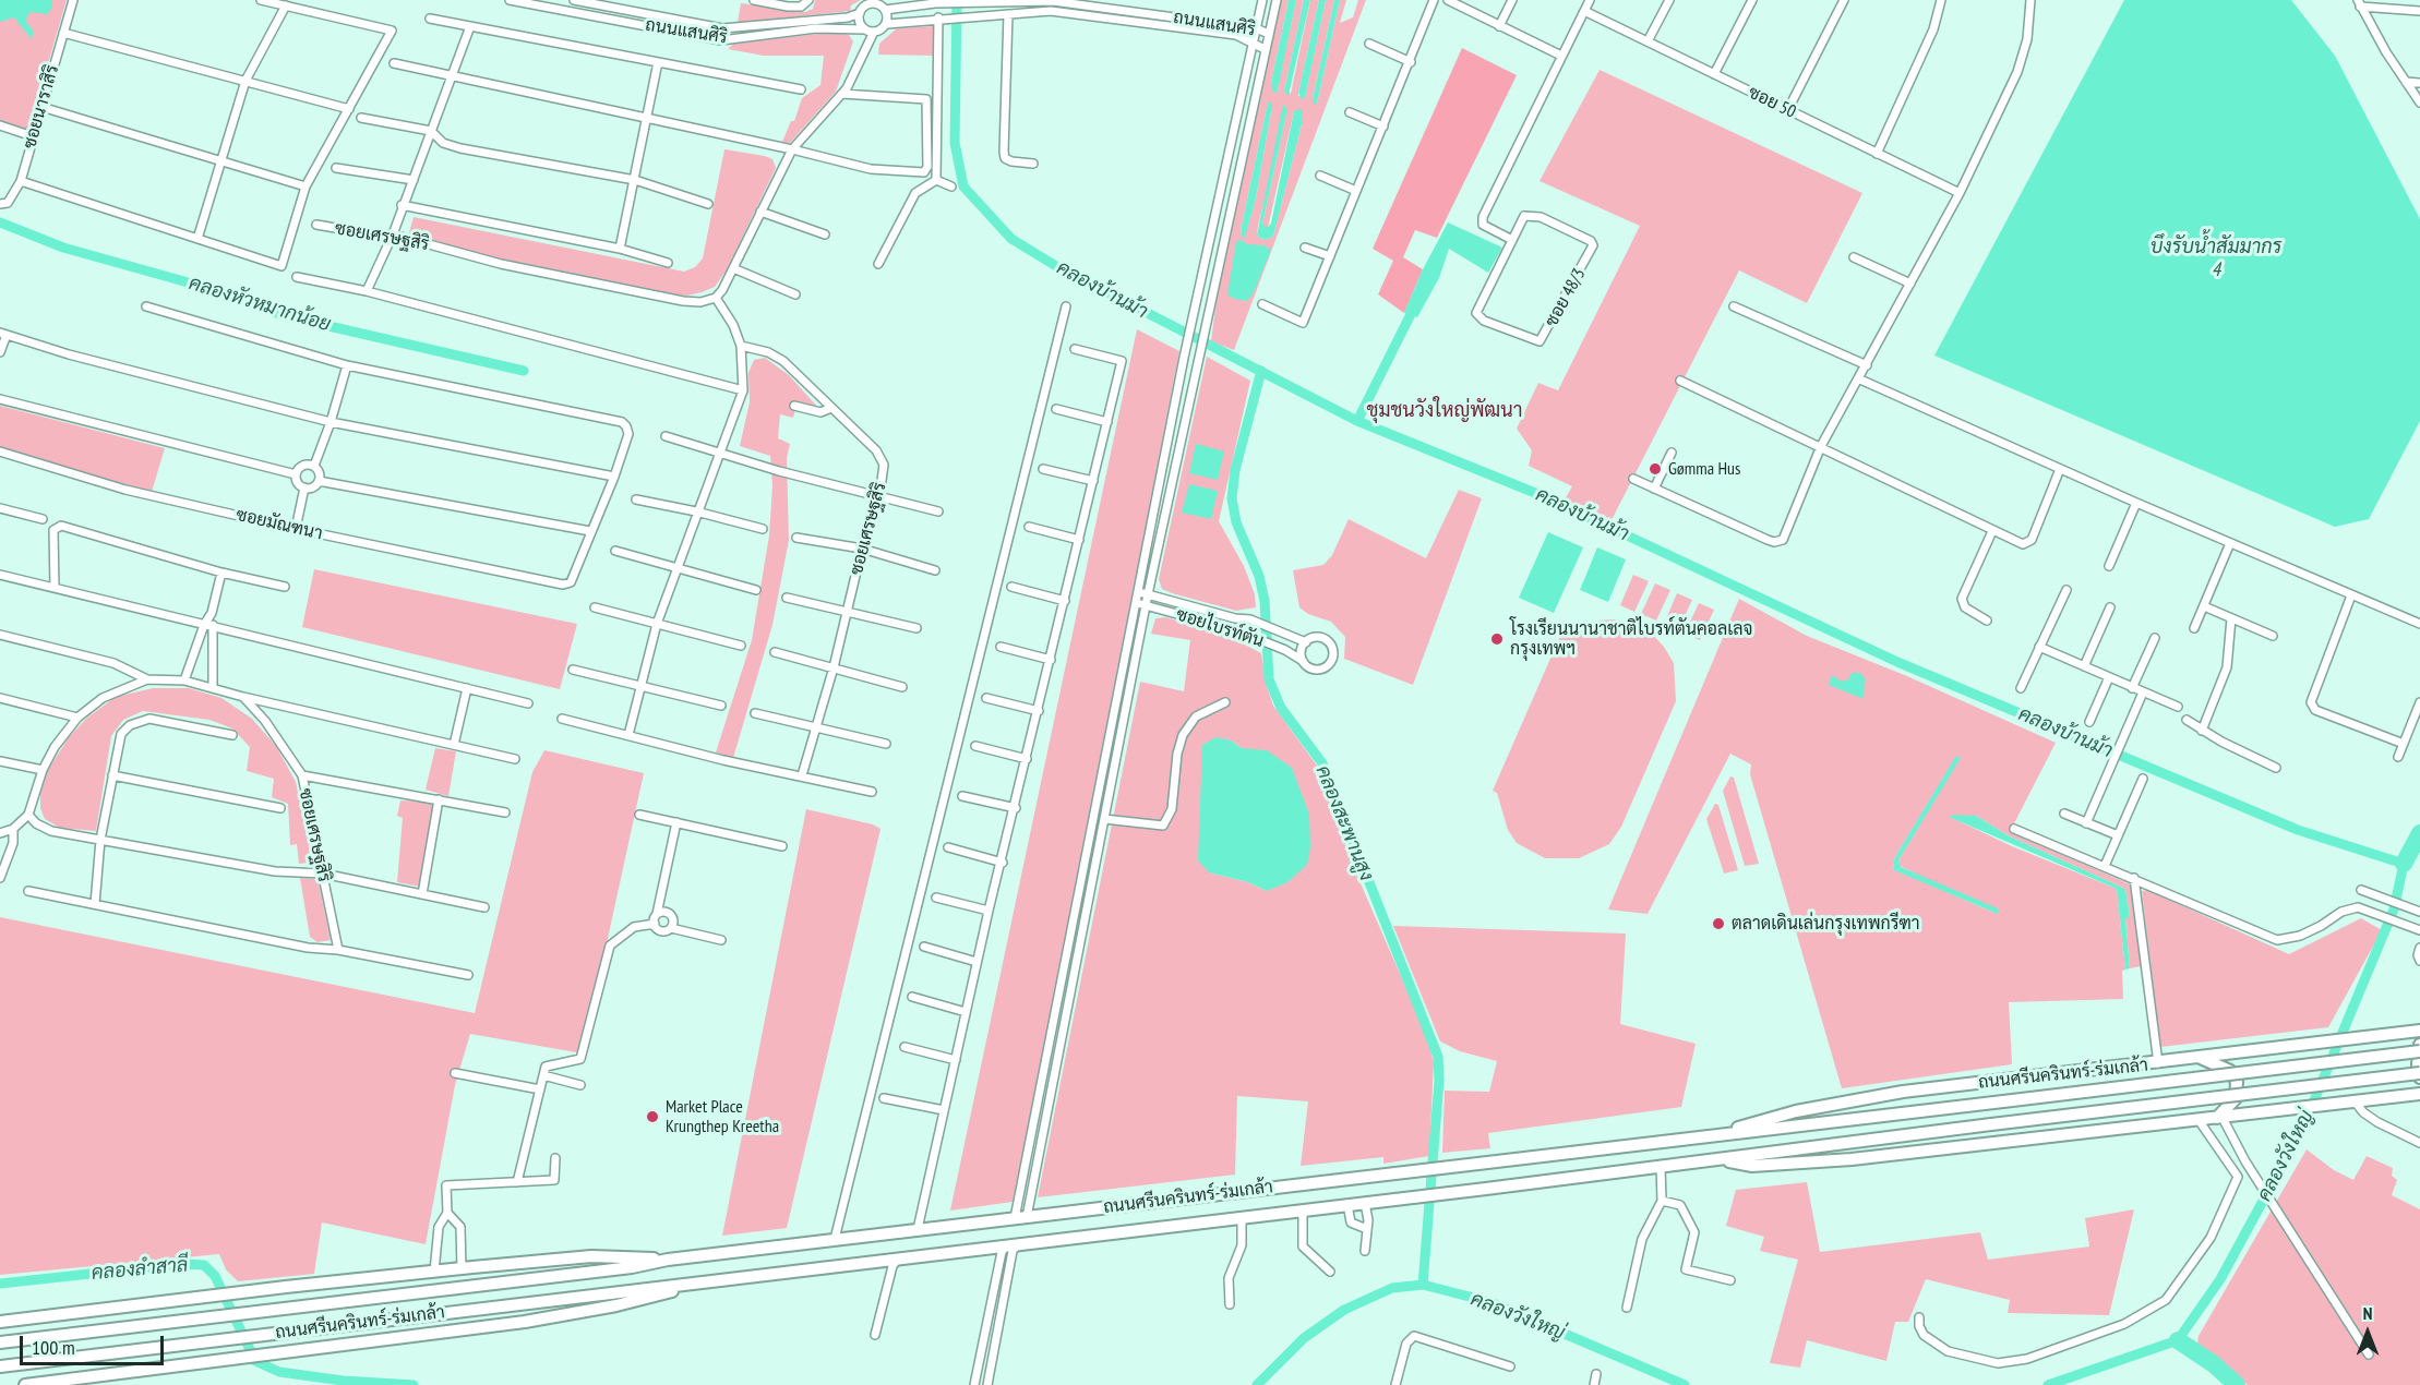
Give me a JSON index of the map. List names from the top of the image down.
{
  "streets": {
    "main road": ["ถนนศรีนครินทร์-ร่มเกล้า"],
    "street": [
      "ถนนแสนศิริ",
      "ซอย 50",
      "ซอยนาราสิริ",
      "ซอยเศรษฐสิริ",
      "ซอย 48/3",
      "ซอยมัณฑนา",
      "ซอยไบรท์ตัน"
    ]
  },
  "districts": ["ชุมชนวังใหญ่พัฒนา"],
  "water": [
    "บึงรับน้ำสัมมากร 4",
    "คลองบ้านม้า",
    "คลองหัวหมากน้อย",
    "คลองสะพานสูง",
    "คลองวังใหญ่",
    "คลองลำสาลี"
  ],
  "places": [
    "Gømma Hus",
    "โรงเรียนนานาชาติไบรท์ตันคอลเลจ กรุงเทพฯ",
    "ตลาดเดินเล่นกรุงเทพกรีฑา",
    "Market Place Krungthep Kreetha"
  ],
  "scale_bar": "100 m",
  "north": "top"
}
